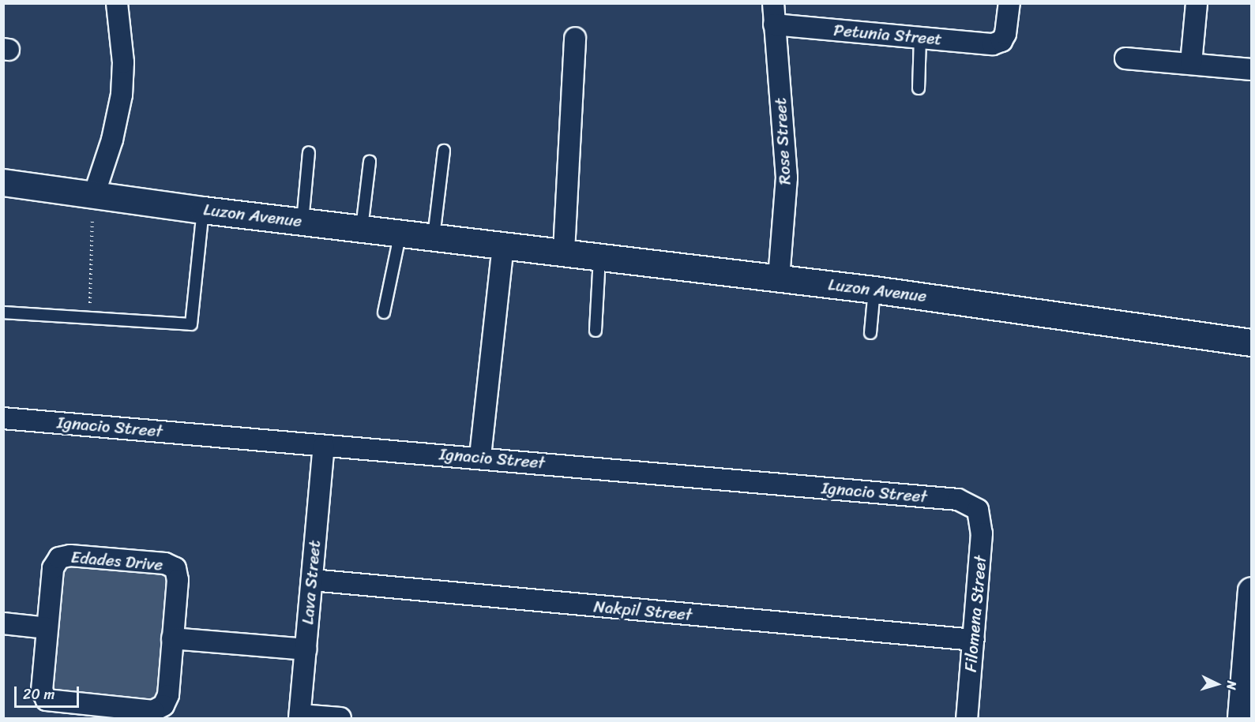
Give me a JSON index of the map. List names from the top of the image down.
{
  "streets": {
    "main road": ["Luzon Avenue"],
    "street": [
      "Petunia Street",
      "Rose Street",
      "Ignacio Street",
      "Edades Drive",
      "Lava Street",
      "Nakpil Street",
      "Filomena Street"
    ]
  },
  "crossings": [
    ["Petunia Street", "Rose Street"],
    ["Rose Street", "Luzon Avenue"],
    ["Ignacio Street", "Lava Street"],
    ["Ignacio Street", "Filomena Street"],
    ["Lava Street", "Nakpil Street"],
    ["Nakpil Street", "Filomena Street"]
  ],
  "scale_bar": "20 m",
  "north": "right"
}
